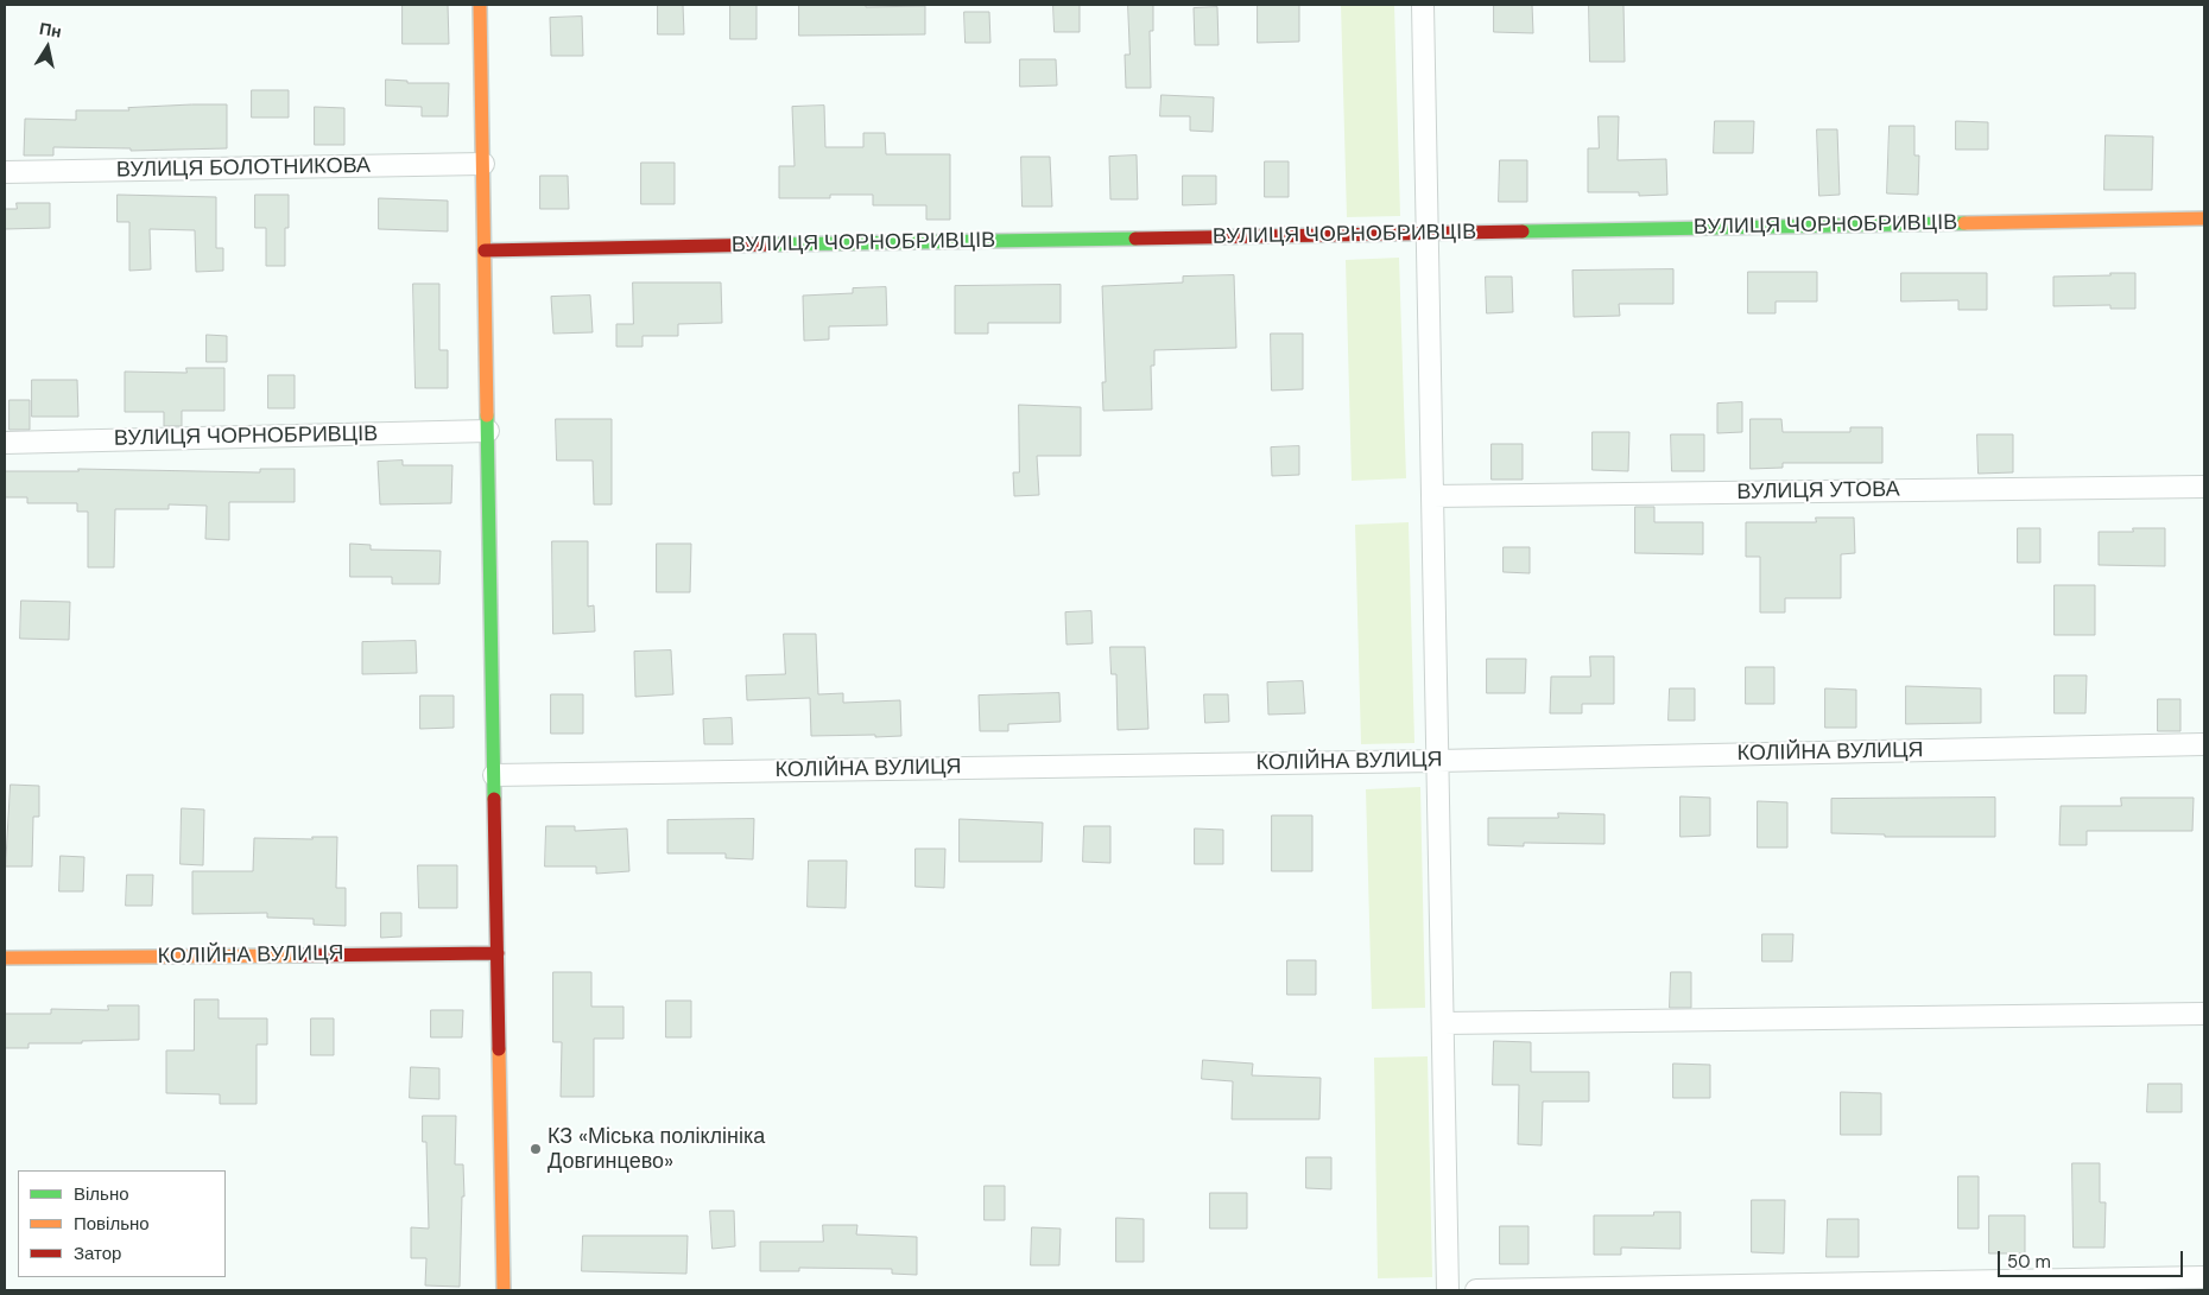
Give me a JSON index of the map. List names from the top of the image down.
{
  "streets": {
    "street": [
      "ВУЛИЦЯ БОЛОТНИКОВА",
      "ВУЛИЦЯ ЧОРНОБРИВЦІВ",
      "ВУЛИЦЯ УТОВА",
      "КОЛІЙНА ВУЛИЦЯ"
    ]
  },
  "places": ["КЗ «Міська поліклініка Довгинцево»"],
  "legend": ["Вільно", "Повільно", "Затор"],
  "scale_bar": "50 m",
  "north": "top"
}
